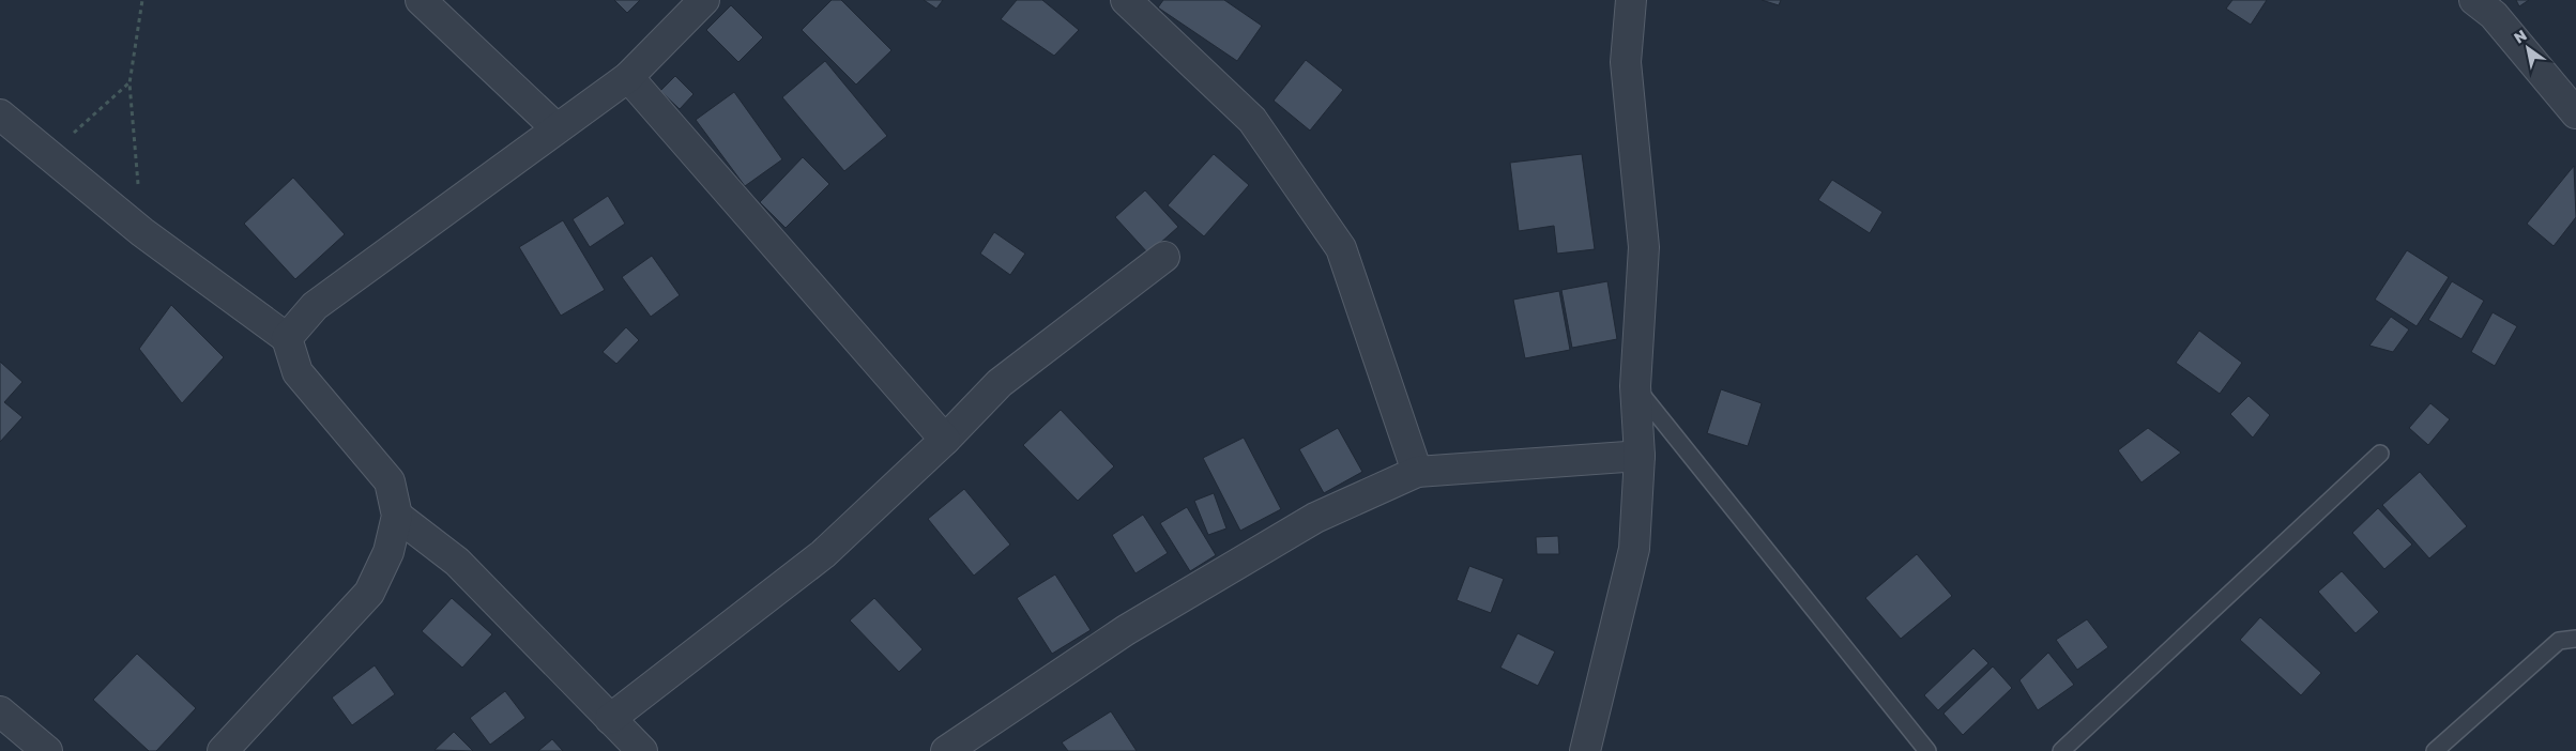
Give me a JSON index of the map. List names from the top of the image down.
{
  "north": "top left"
}
